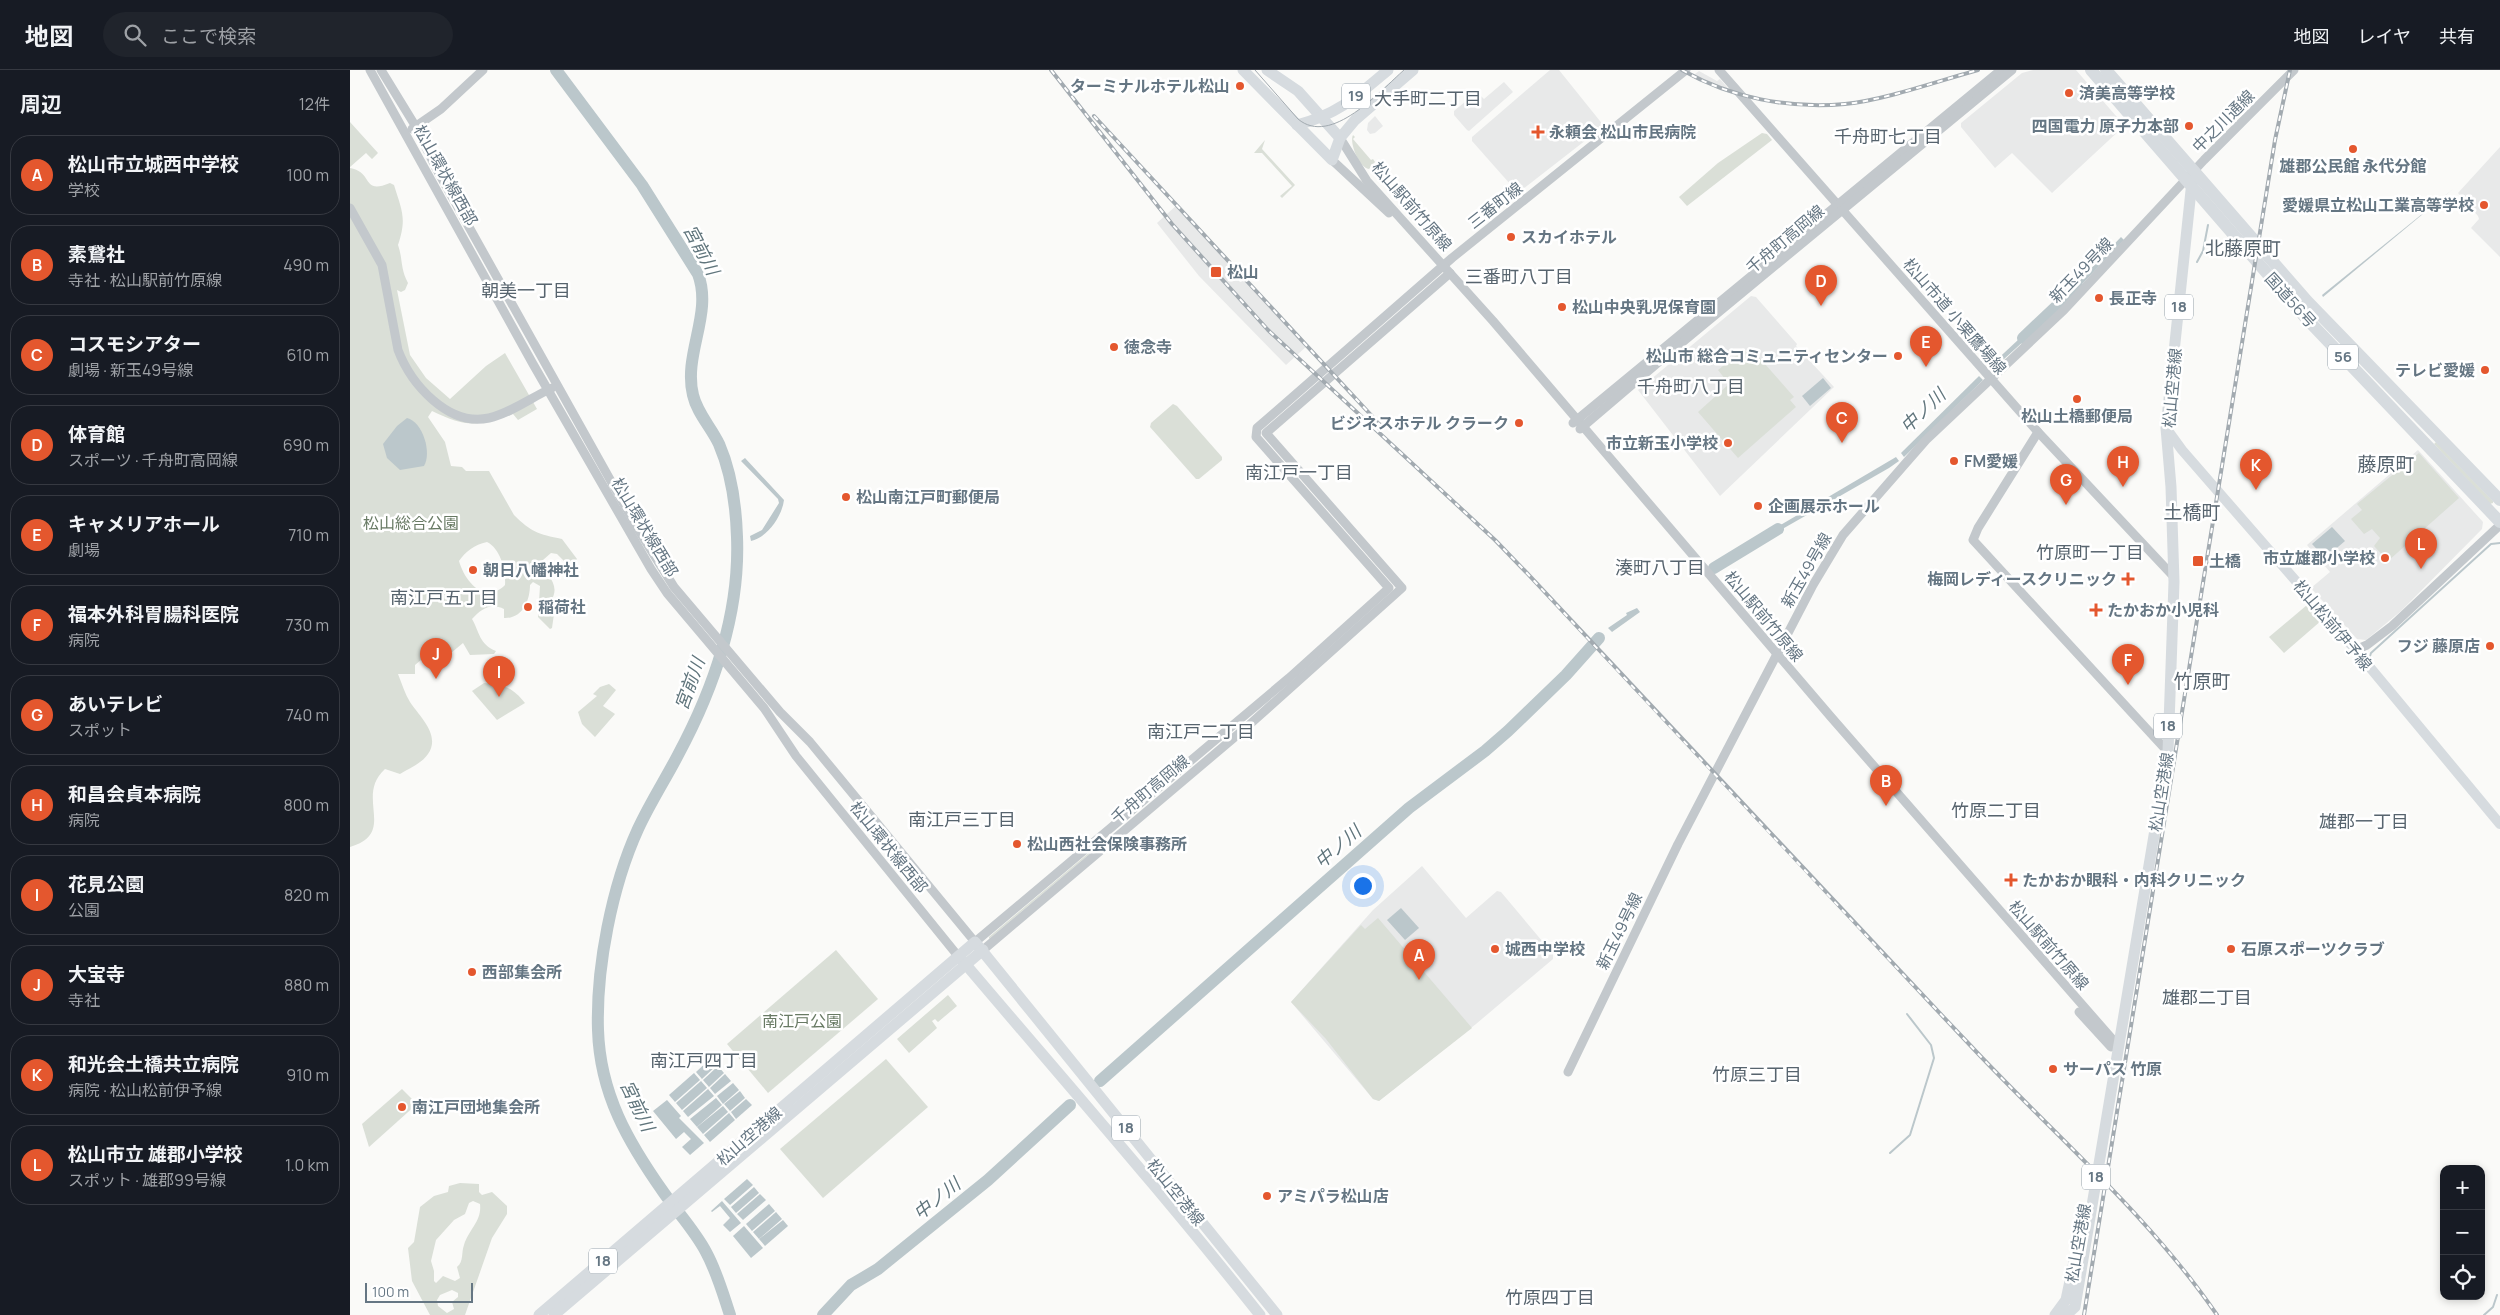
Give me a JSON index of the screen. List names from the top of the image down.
{
  "streets": {
    "highway": ["国道56号", "56"],
    "main road": [
      "19",
      "18",
      "松山空港線",
      "松山松前伊予線"
    ],
    "street": [
      "中之川通線",
      "松山環状線西部",
      "三番町線",
      "松山駅前竹原線",
      "千舟町高岡線",
      "新玉49号線",
      "松山市道 小栗鷹場線"
    ]
  },
  "crossings": [
    ["19", "松山駅前竹原線"],
    ["中之川通線", "新玉49号線"],
    ["中之川通線", "国道56号"],
    ["中之川通線", "松山空港線"],
    ["松山環状線西部", "千舟町高岡線"],
    ["松山環状線西部", "松山空港線"],
    ["三番町線", "松山駅前竹原線"],
    ["三番町線", "千舟町高岡線"],
    ["松山駅前竹原線", "千舟町高岡線"],
    ["松山駅前竹原線", "新玉49号線"],
    ["松山駅前竹原線", "松山空港線"],
    ["千舟町高岡線", "松山市道 小栗鷹場線"],
    ["千舟町高岡線", "松山空港線"],
    ["新玉49号線", "国道56号"],
    ["新玉49号線", "松山市道 小栗鷹場線"],
    ["新玉49号線", "松山空港線"],
    ["国道56号", "松山空港線"],
    ["松山市道 小栗鷹場線", "松山空港線"],
    ["松山空港線", "松山松前伊予線"]
  ],
  "districts": [
    "大手町二丁目",
    "千舟町七丁目",
    "北藤原町",
    "三番町八丁目",
    "朝美一丁目",
    "千舟町八丁目",
    "藤原町",
    "南江戸一丁目",
    "土橋町",
    "竹原町一丁目",
    "湊町八丁目",
    "南江戸五丁目",
    "竹原町",
    "南江戸二丁目",
    "竹原二丁目",
    "南江戸三丁目",
    "雄郡一丁目",
    "雄郡二丁目",
    "南江戸四丁目",
    "竹原三丁目",
    "竹原四丁目"
  ],
  "water": ["宮前川", "中ノ川"],
  "parks": ["松山総合公園", "南江戸公園"],
  "places": {
    "other": [
      "ターミナルホテル松山",
      "済美高等学校",
      "四国電力 原子力本部",
      "雄郡公民館 永代分館",
      "愛媛県立松山工業高等学校",
      "スカイホテル",
      "長正寺",
      "松山中央乳児保育園",
      "徳念寺",
      "松山市 総合コミュニティセンター",
      "テレビ愛媛",
      "松山土橋郵便局",
      "ビジネスホテル クラーク",
      "市立新玉小学校",
      "FM愛媛",
      "松山南江戸町郵便局",
      "企画展示ホール",
      "市立雄郡小学校",
      "朝日八幡神社",
      "稲荷社",
      "フジ 藤原店",
      "松山西社会保険事務所",
      "城西中学校",
      "石原スポーツクラブ",
      "西部集会所",
      "サーパス 竹原",
      "南江戸団地集会所",
      "アミパラ松山店"
    ],
    "health": [
      "永頼会 松山市民病院",
      "梅岡レディースクリニック",
      "たかおか小児科",
      "たかおか眼科・内科クリニック"
    ],
    "transit": ["松山", "土橋"]
  },
  "scale_bar": "100 m",
  "page": {
    "header": "地図",
    "search": "ここで検索",
    "nav": ["地図", "レイヤ", "共有"],
    "heading": ["周辺", "12件"],
    "list": [
      {
        "mark": "A",
        "name": "松山市立城西中学校",
        "note": "学校",
        "value": "100 m"
      },
      {
        "mark": "B",
        "name": "素鵞社",
        "note": "寺社 · 松山駅前竹原線",
        "value": "490 m"
      },
      {
        "mark": "C",
        "name": "コスモシアター",
        "note": "劇場 · 新玉49号線",
        "value": "610 m"
      },
      {
        "mark": "D",
        "name": "体育館",
        "note": "スポーツ · 千舟町高岡線",
        "value": "690 m"
      },
      {
        "mark": "E",
        "name": "キャメリアホール",
        "note": "劇場",
        "value": "710 m"
      },
      {
        "mark": "F",
        "name": "福本外科胃腸科医院",
        "note": "病院",
        "value": "730 m"
      },
      {
        "mark": "G",
        "name": "あいテレビ",
        "note": "スポット",
        "value": "740 m"
      },
      {
        "mark": "H",
        "name": "和昌会貞本病院",
        "note": "病院",
        "value": "800 m"
      },
      {
        "mark": "I",
        "name": "花見公園",
        "note": "公園",
        "value": "820 m"
      },
      {
        "mark": "J",
        "name": "大宝寺",
        "note": "寺社",
        "value": "880 m"
      },
      {
        "mark": "K",
        "name": "和光会土橋共立病院",
        "note": "病院 · 松山松前伊予線",
        "value": "910 m"
      },
      {
        "mark": "L",
        "name": "松山市立 雄郡小学校",
        "note": "スポット · 雄郡99号線",
        "value": "1.0 km"
      }
    ],
    "pins": [
      "D",
      "E",
      "C",
      "H",
      "K",
      "G",
      "L",
      "J",
      "F",
      "I",
      "B",
      "A"
    ],
    "map_buttons": ["+", "−"],
    "scale": "100 m"
  }
}
